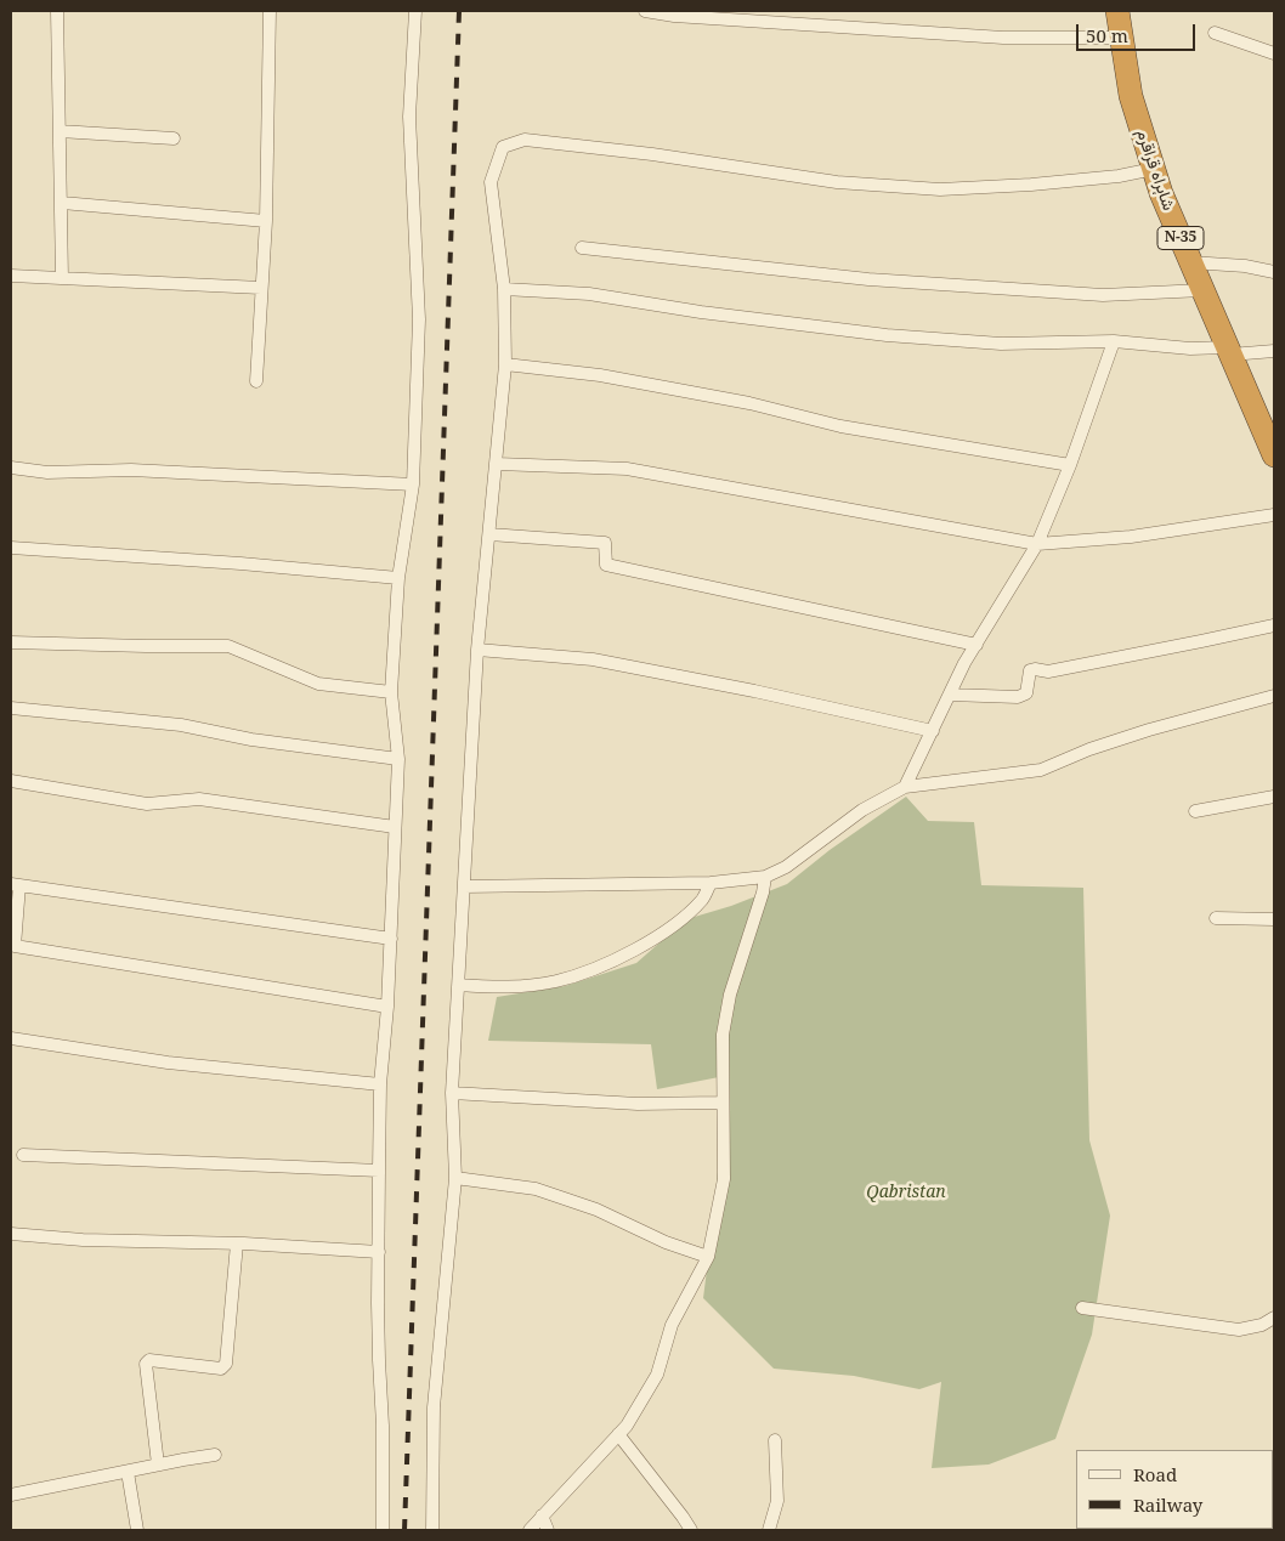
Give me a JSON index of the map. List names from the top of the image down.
{
  "streets": {
    "highway": ["شاہراہ قراقرم", "N-35"]
  },
  "parks": ["Qabristan"],
  "legend": ["Road", "Railway"],
  "scale_bar": "50 m"
}
